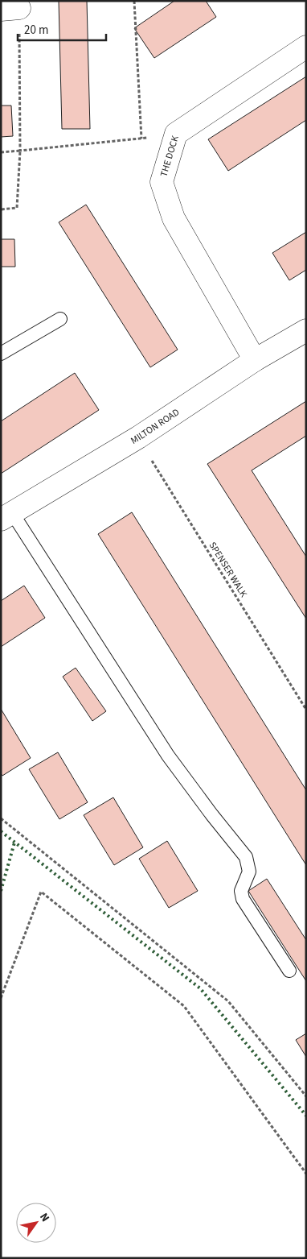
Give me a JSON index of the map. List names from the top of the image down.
{
  "streets": {
    "street": ["THE DOCK", "MILTON ROAD"],
    "path": ["SPENSER WALK"]
  },
  "crossings": [
    ["THE DOCK", "MILTON ROAD"],
    ["MILTON ROAD", "SPENSER WALK"]
  ],
  "scale_bar": "20 m",
  "north": "top right"
}
